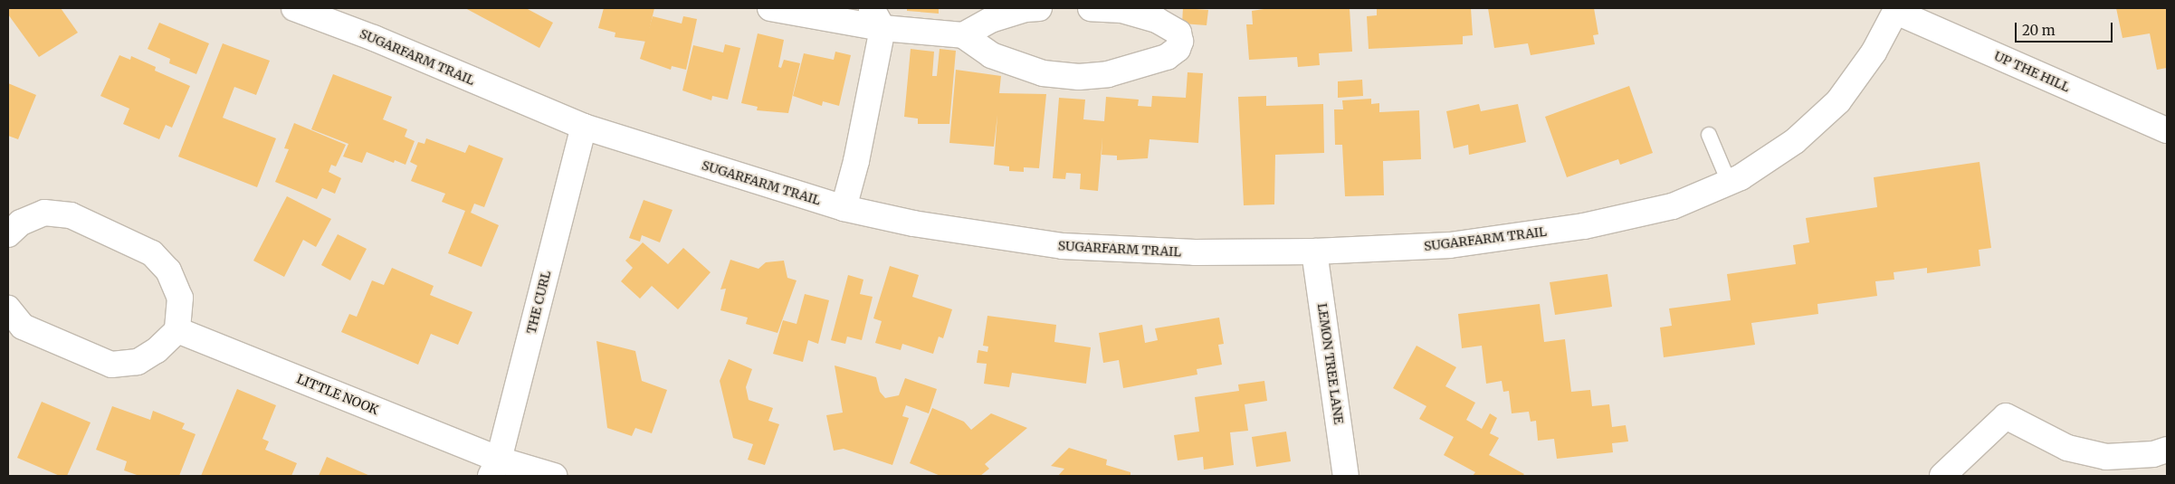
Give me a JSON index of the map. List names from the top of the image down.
{
  "streets": {
    "street": [
      "SUGARFARM TRAIL",
      "UP THE HILL",
      "THE CURL",
      "LEMON TREE LANE",
      "LITTLE NOOK"
    ]
  },
  "crossings": [
    ["SUGARFARM TRAIL", "UP THE HILL"],
    ["SUGARFARM TRAIL", "THE CURL"],
    ["SUGARFARM TRAIL", "LEMON TREE LANE"],
    ["THE CURL", "LITTLE NOOK"]
  ],
  "scale_bar": "20 m"
}
